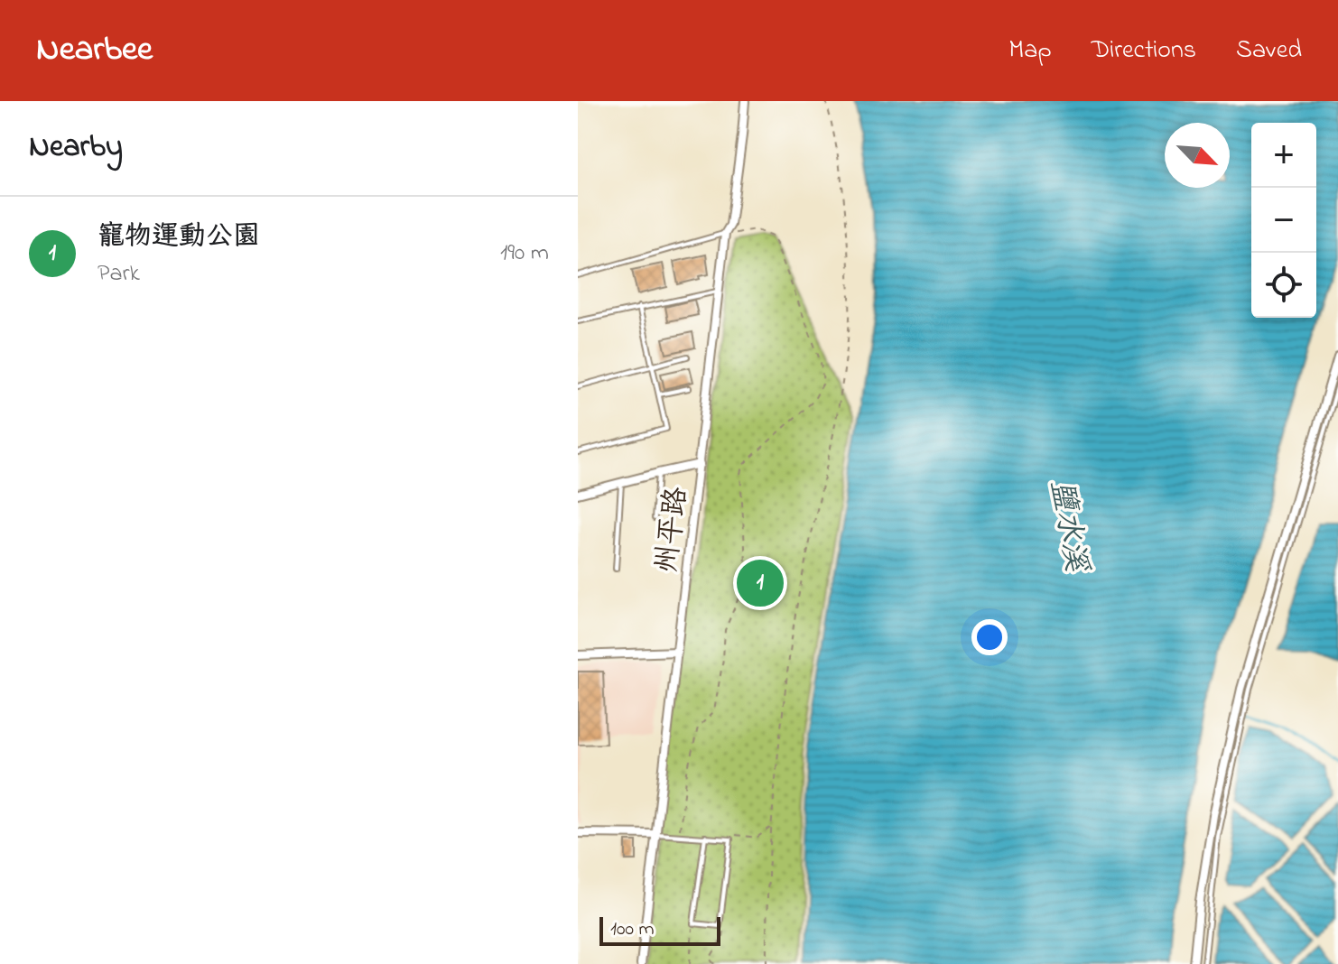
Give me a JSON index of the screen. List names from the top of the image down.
{
  "streets": {
    "street": ["州平路"]
  },
  "water": ["鹽水溪"],
  "scale_bar": "100 m",
  "north": "bottom right",
  "page": {
    "header": "Nearbee",
    "nav": ["Map", "Directions", "Saved"],
    "heading": "Nearby",
    "map_buttons": ["+", "−"],
    "list": [
      {
        "mark": "1",
        "name": "寵物運動公園",
        "note": "Park",
        "value": "190 m"
      }
    ],
    "pins": "1",
    "scale": "100 m"
  }
}
